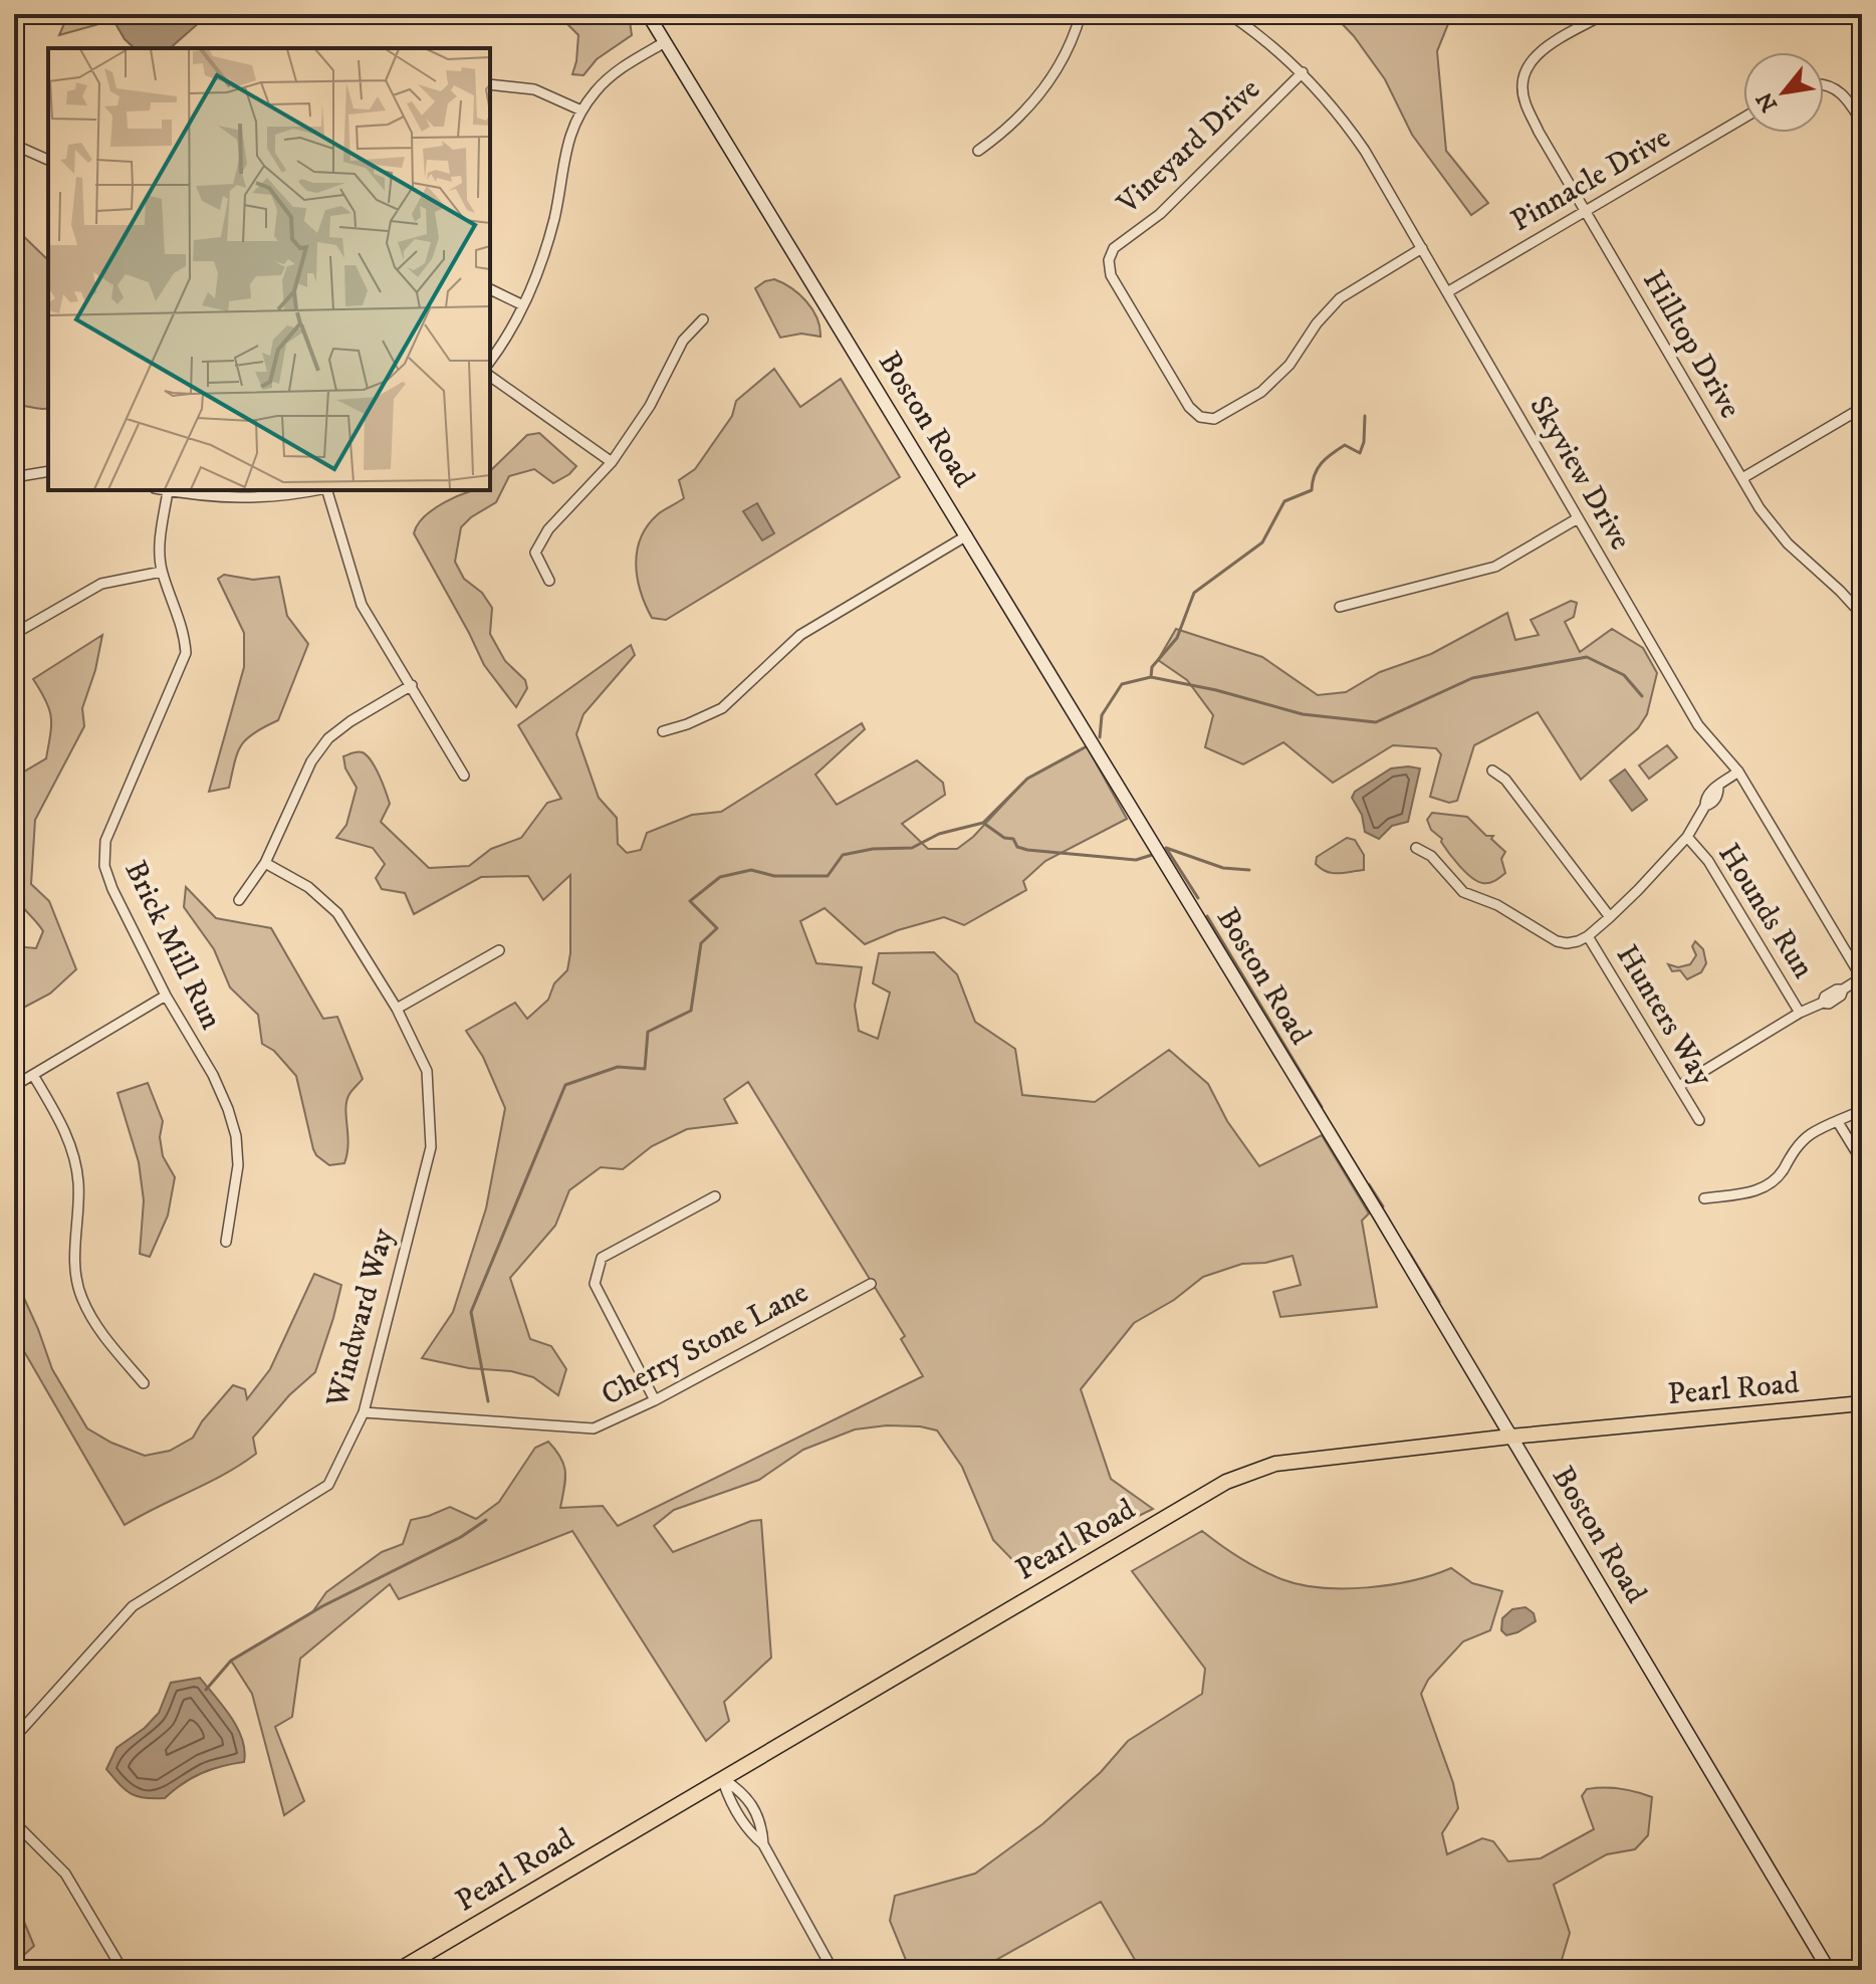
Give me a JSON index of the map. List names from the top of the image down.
{
  "streets": {
    "main road": ["Pearl Road"],
    "street": [
      "Vineyard Drive",
      "Pinnacle Drive",
      "Hilltop Drive",
      "Boston Road",
      "Skyview Drive",
      "Hounds Run",
      "Brick Mill Run",
      "Hunters Way",
      "Windward Way",
      "Cherry Stone Lane"
    ]
  },
  "crossings": [
    ["Vineyard Drive", "Skyview Drive"],
    ["Pinnacle Drive", "Hilltop Drive"],
    ["Pinnacle Drive", "Skyview Drive"],
    ["Boston Road", "Pearl Road"],
    ["Windward Way", "Cherry Stone Lane"]
  ],
  "north": "bottom left"
}
